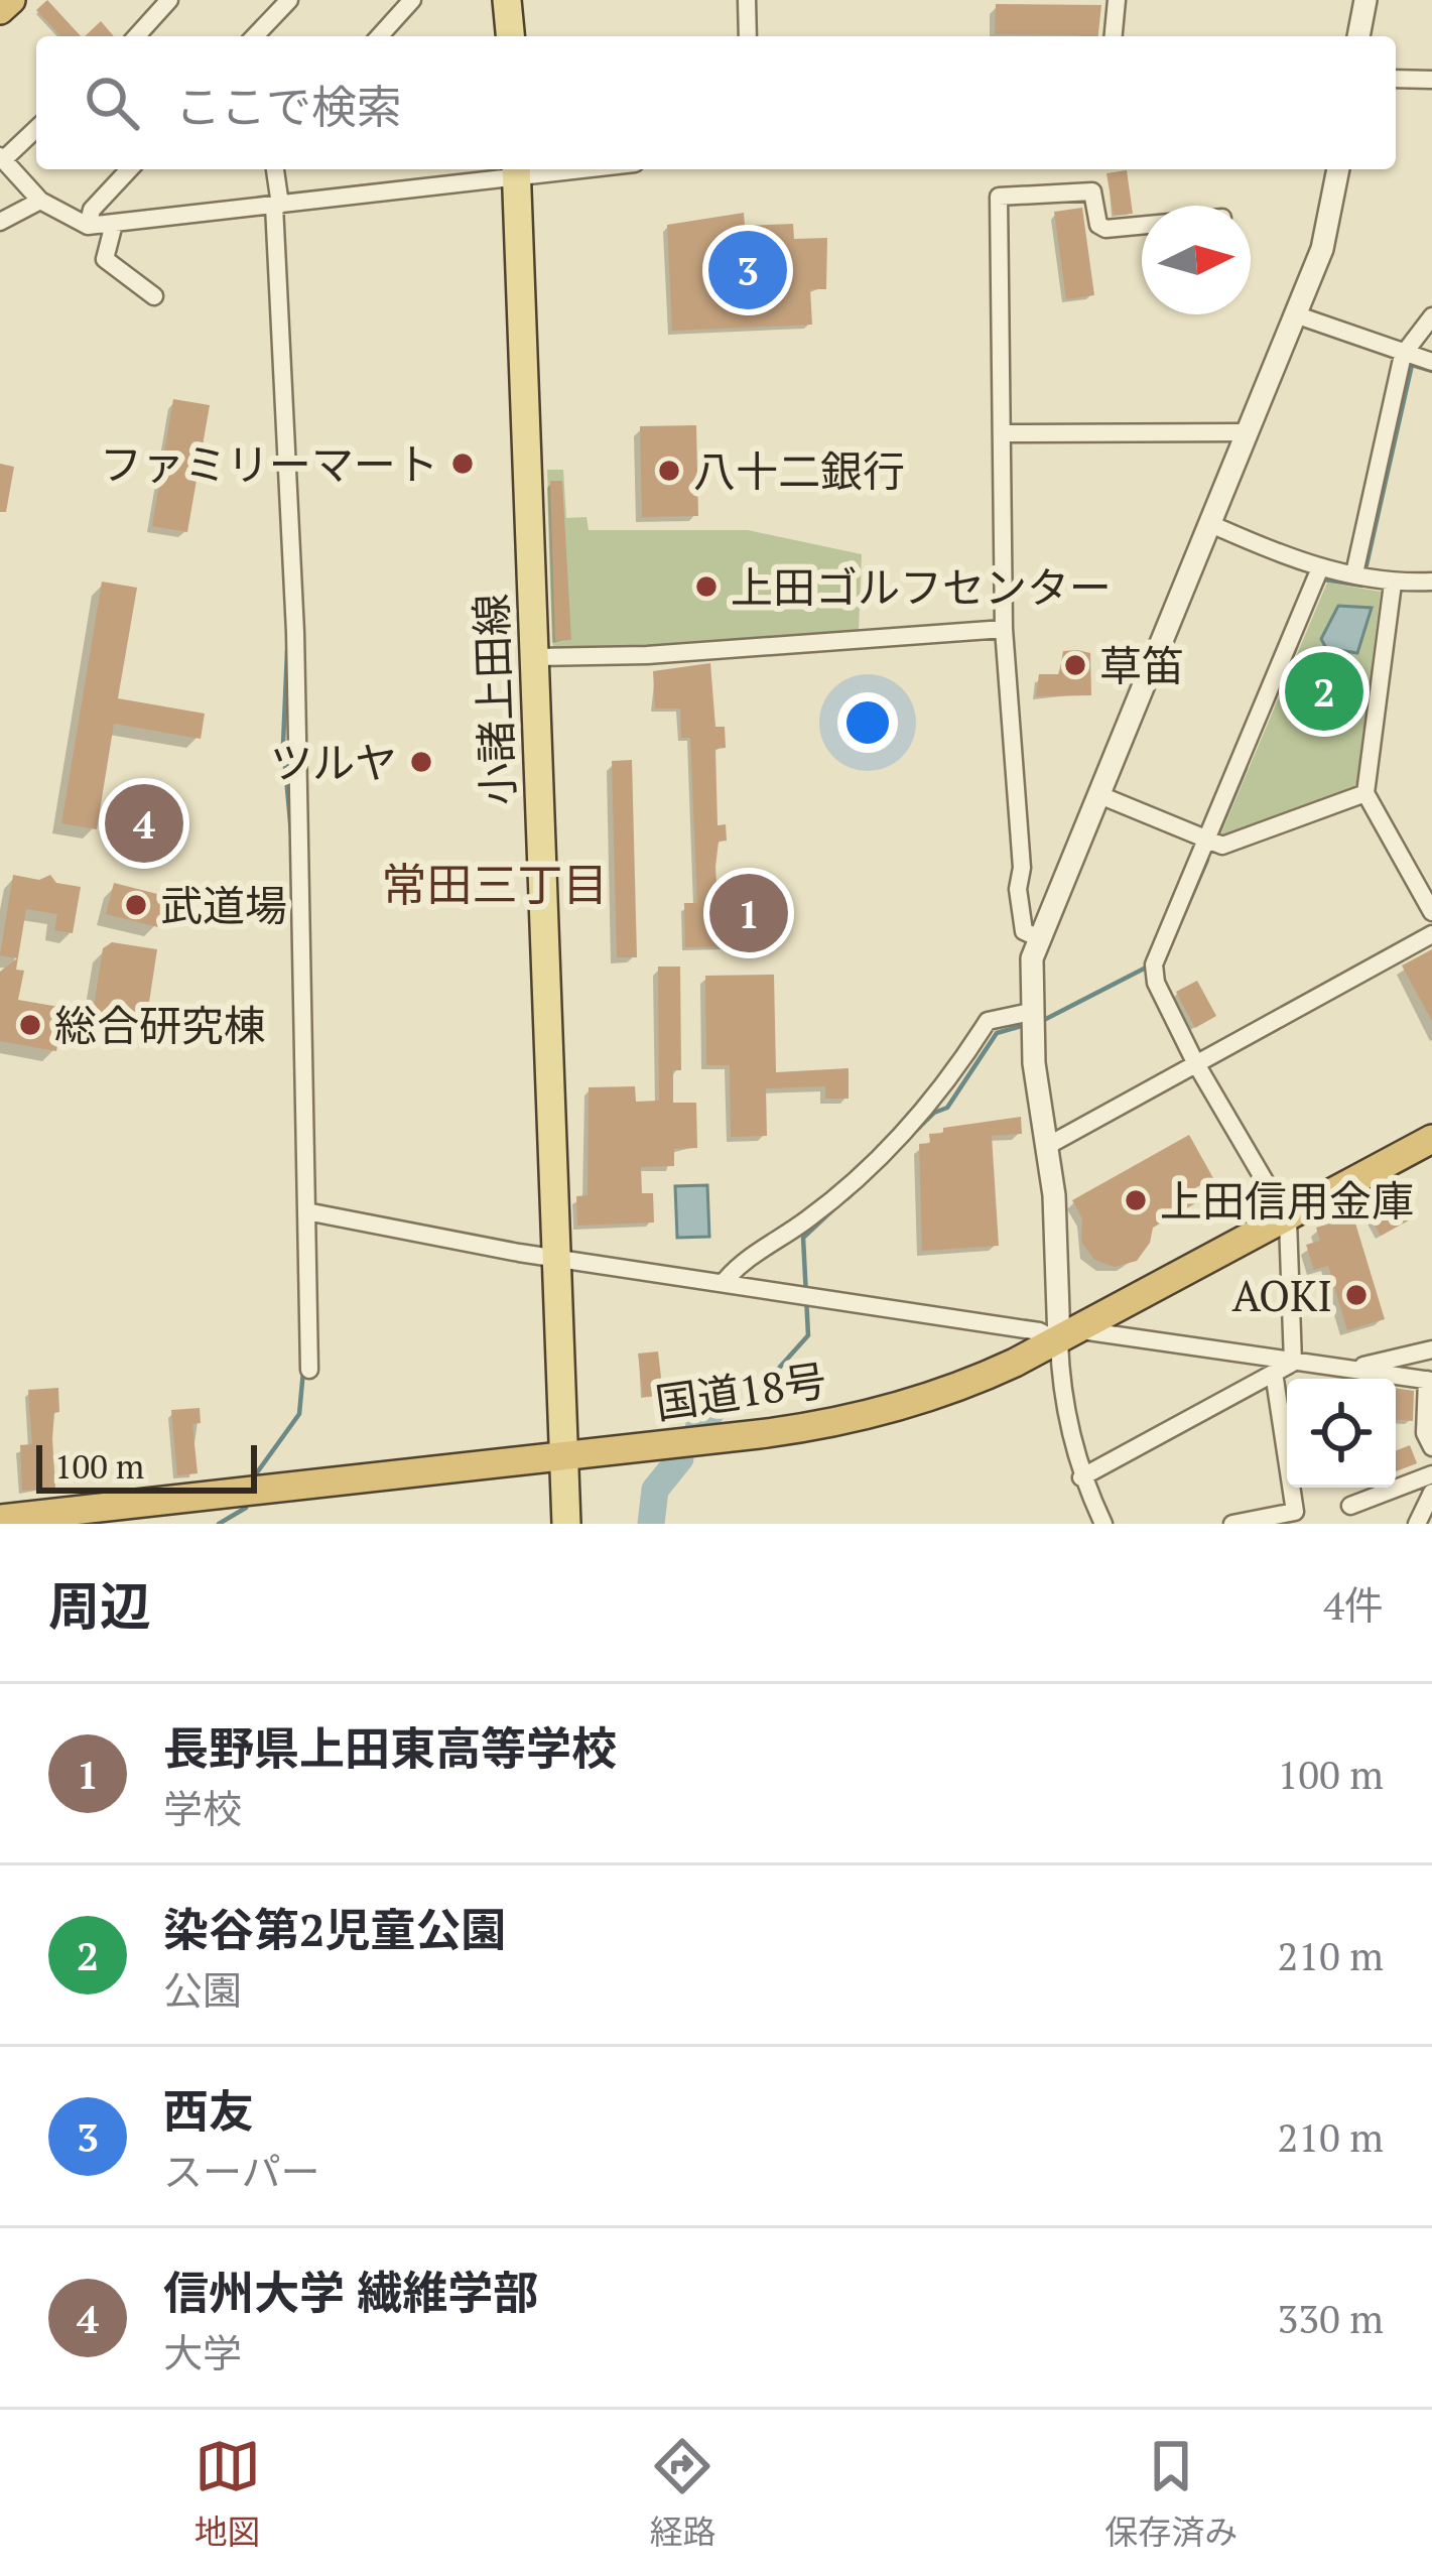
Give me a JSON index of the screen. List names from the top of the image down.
{
  "streets": {
    "highway": ["国道18号"],
    "main road": ["小諸上田線"]
  },
  "crossings": [
    ["小諸上田線", "国道18号"]
  ],
  "districts": ["常田三丁目"],
  "places": [
    "ファミリーマート",
    "八十二銀行",
    "上田ゴルフセンター",
    "草笛",
    "ツルヤ",
    "武道場",
    "総合研究棟",
    "上田信用金庫",
    "AOKI"
  ],
  "scale_bar": "100 m",
  "north": "right",
  "page": {
    "search": "ここで検索",
    "pins": [
      "3",
      "2",
      "4",
      "1"
    ],
    "scale": "100 m",
    "heading": ["周辺", "4件"],
    "list": [
      {
        "mark": "1",
        "name": "長野県上田東高等学校",
        "note": "学校",
        "value": "100 m"
      },
      {
        "mark": "2",
        "name": "染谷第2児童公園",
        "note": "公園",
        "value": "210 m"
      },
      {
        "mark": "3",
        "name": "西友",
        "note": "スーパー",
        "value": "210 m"
      },
      {
        "mark": "4",
        "name": "信州大学 繊維学部",
        "note": "大学",
        "value": "330 m"
      }
    ],
    "nav": ["地図", "経路", "保存済み"]
  }
}
